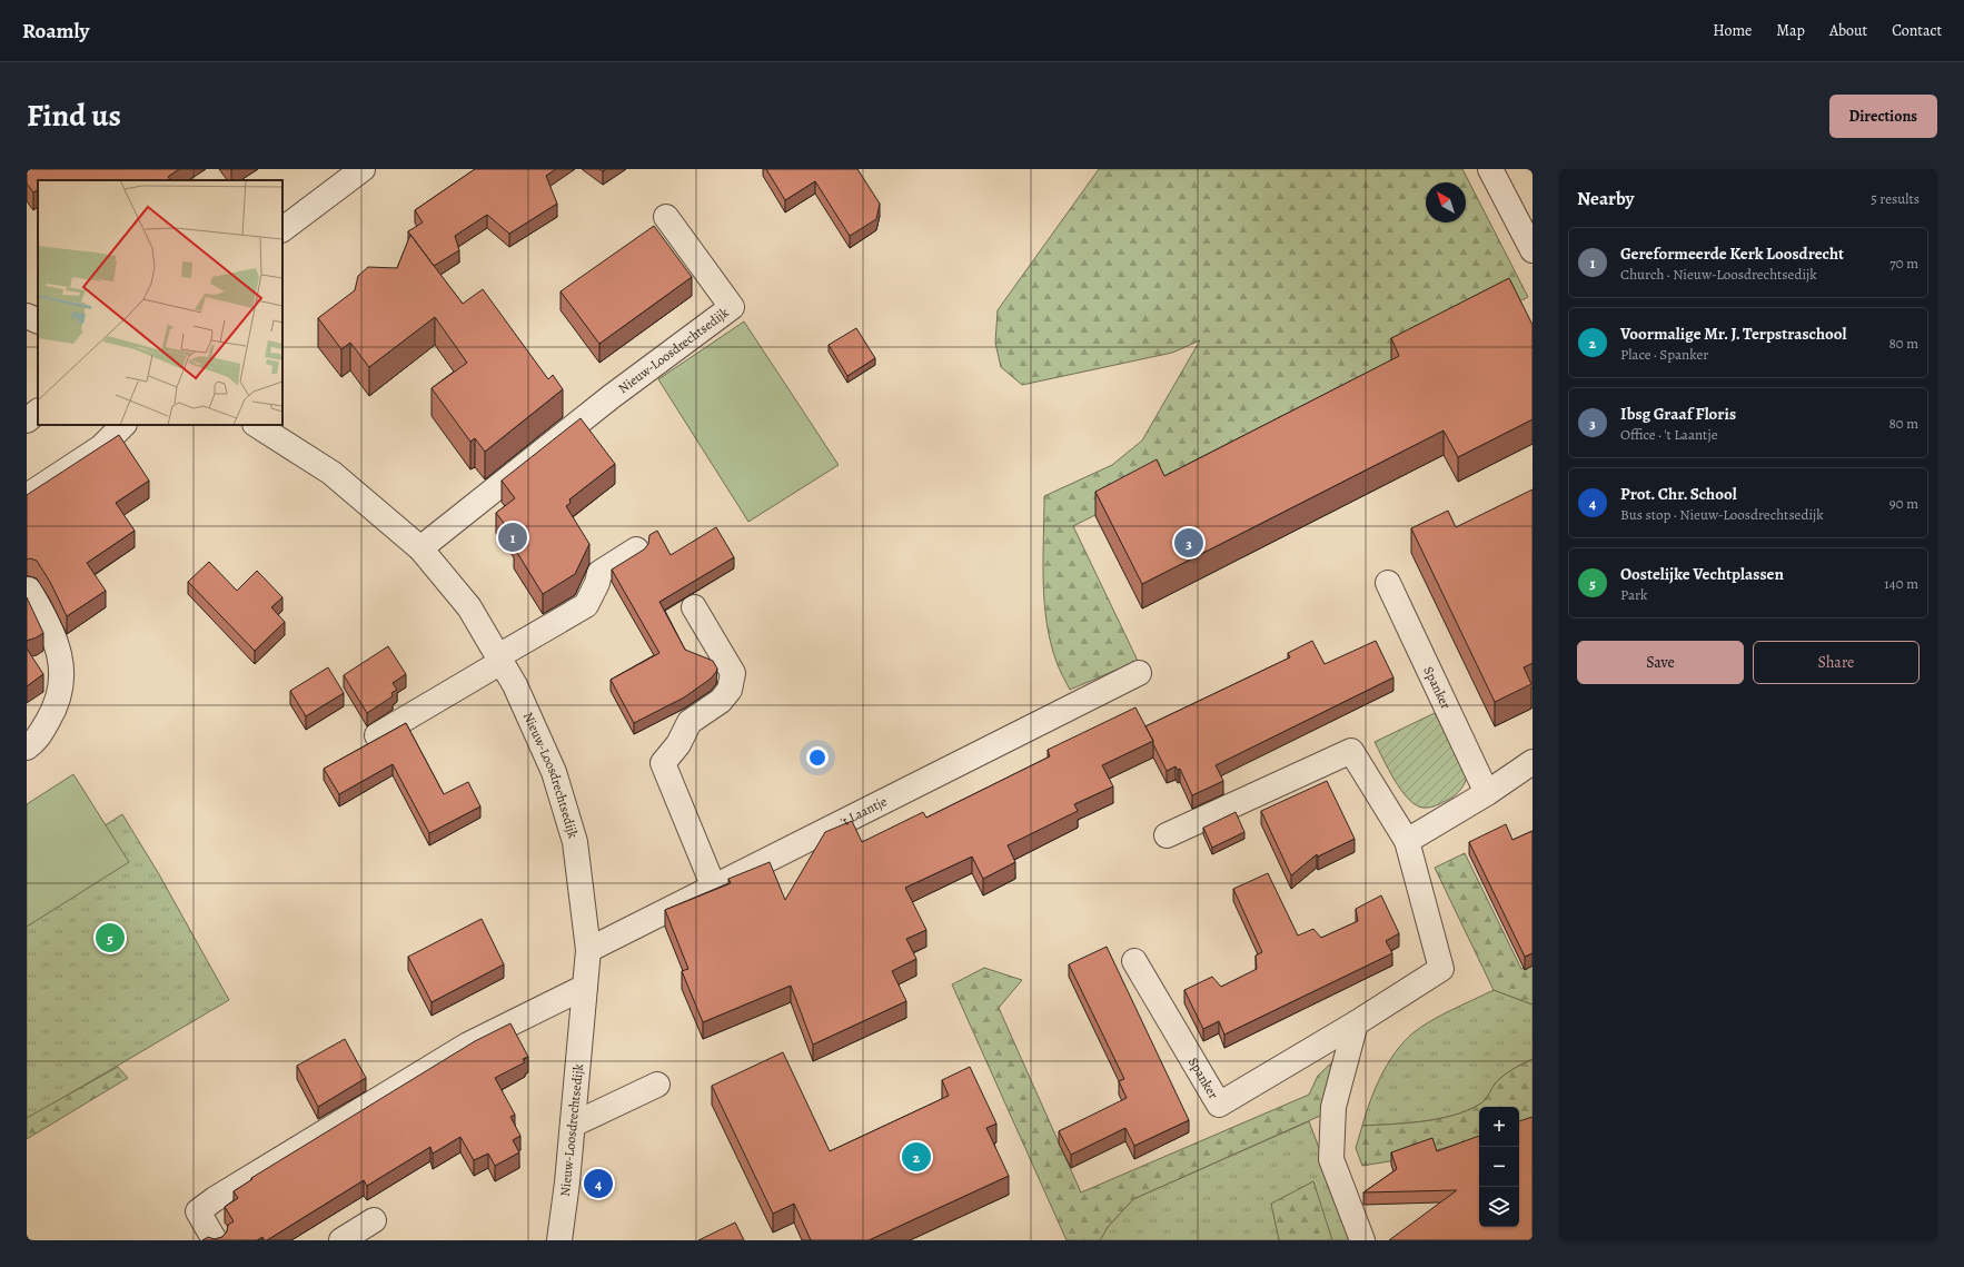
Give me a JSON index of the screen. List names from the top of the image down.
{
  "streets": {
    "street": ["Nieuw-Loosdrechtsedijk", "Spanker", "'t Laantje"]
  },
  "crossings": [
    ["Nieuw-Loosdrechtsedijk", "'t Laantje"]
  ],
  "north": "top left",
  "page": {
    "header": "Roamly",
    "nav": [
      "Home",
      "Map",
      "About",
      "Contact"
    ],
    "title": "Find us",
    "buttons": [
      "Directions",
      ["Save", "Share"]
    ],
    "heading": ["Nearby", "5 results"],
    "list": [
      {
        "mark": "1",
        "name": "Gereformeerde Kerk Loosdrecht",
        "note": "Church · Nieuw-Loosdrechtsedijk",
        "value": "70 m"
      },
      {
        "mark": "2",
        "name": "Voormalige Mr. J. Terpstraschool",
        "note": "Place · Spanker",
        "value": "80 m"
      },
      {
        "mark": "3",
        "name": "Ibsg Graaf Floris",
        "note": "Office · 't Laantje",
        "value": "80 m"
      },
      {
        "mark": "4",
        "name": "Prot. Chr. School",
        "note": "Bus stop · Nieuw-Loosdrechtsedijk",
        "value": "90 m"
      },
      {
        "mark": "5",
        "name": "Oostelijke Vechtplassen",
        "note": "Park",
        "value": "140 m"
      }
    ],
    "pins": [
      "1",
      "3",
      "5",
      "2",
      "4"
    ],
    "map_buttons": ["+", "−"]
  }
}
